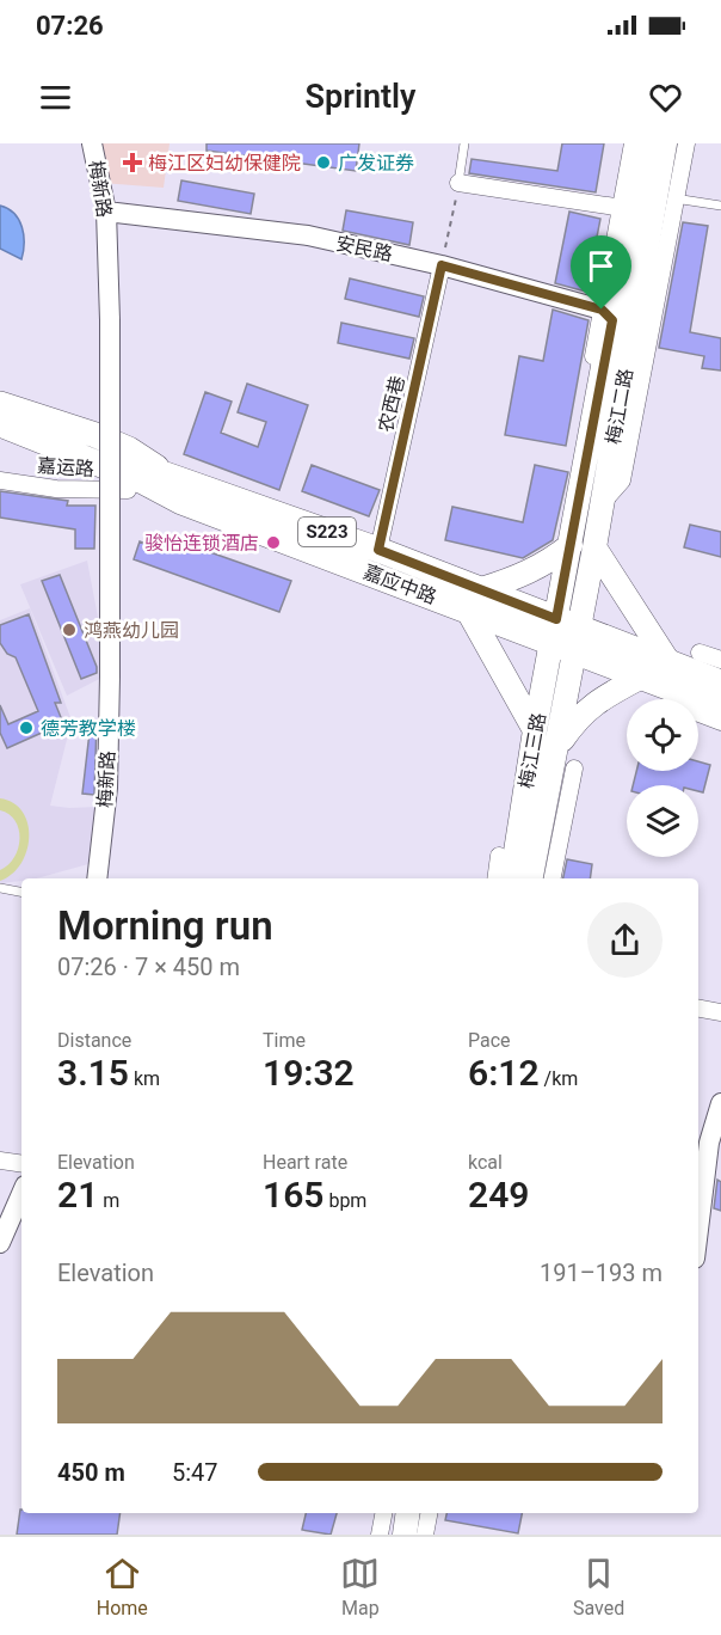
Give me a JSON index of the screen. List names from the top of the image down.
{
  "streets": {
    "main road": [
      "梅江二路",
      "S223",
      "嘉应中路",
      "梅江三路"
    ],
    "street": [
      "梅新路",
      "安民路",
      "农西巷",
      "嘉运路"
    ]
  },
  "crossings": [
    ["梅新路", "安民路"],
    ["安民路", "农西巷"],
    ["安民路", "梅江二路"],
    ["农西巷", "嘉应中路"],
    ["梅江二路", "嘉应中路"],
    ["梅江二路", "梅江三路"],
    ["嘉应中路", "梅江三路"]
  ],
  "places": {
    "health": ["梅江区妇幼保健院"],
    "other": [
      "广发证券",
      "骏怡连锁酒店",
      "鸿燕幼儿园",
      "德芳教学楼"
    ]
  },
  "page": {
    "status": "07:26",
    "header": "Sprintly",
    "heading": ["Morning run", "07:26 · 7 × 450 m"],
    "stats": [
      ["Distance", "3.15 km"],
      ["Time", "19:32"],
      ["Pace", "6:12 /km"],
      ["Elevation", "21 m"],
      ["Heart rate", "165 bpm"],
      ["kcal", "249"]
    ],
    "chart": ["Elevation", "191–193 m"],
    "list": [
      {
        "name": "450 m",
        "note": "5:47"
      }
    ],
    "tabs": ["Home", "Map", "Saved"]
  }
}
